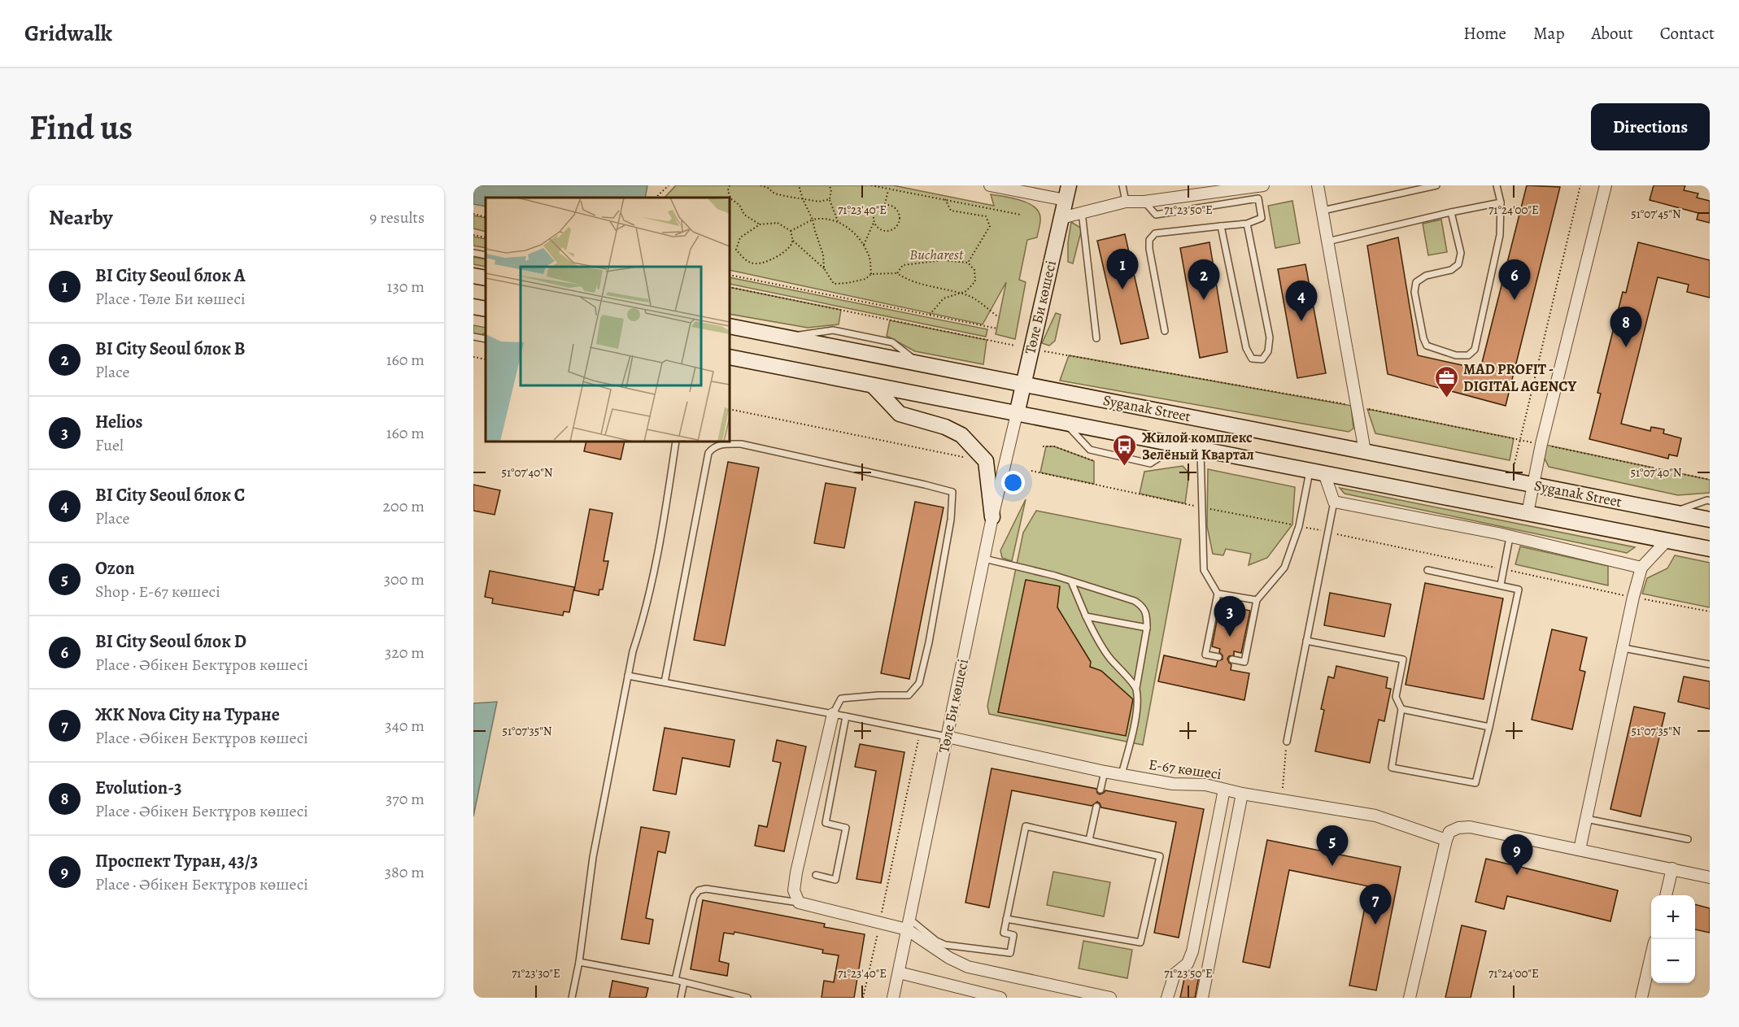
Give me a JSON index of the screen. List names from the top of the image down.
{
  "streets": {
    "main road": ["Төле Би көшесі", "Syganak Street"],
    "street": ["Е-67 көшесі"]
  },
  "crossings": [
    ["Төле Би көшесі", "Syganak Street"],
    ["Төле Би көшесі", "Е-67 көшесі"]
  ],
  "parks": ["Bucharest"],
  "places": {
    "office": ["MAD PROFIT - DIGITAL AGENCY"],
    "bus stop": ["Жилой комплекс Зелёный Квартал"]
  },
  "page": {
    "header": "Gridwalk",
    "nav": [
      "Home",
      "Map",
      "About",
      "Contact"
    ],
    "buttons": "Directions",
    "title": "Find us",
    "heading": ["Nearby", "9 results"],
    "list": [
      {
        "mark": "1",
        "name": "BI City Seoul блок A",
        "note": "Place · Төле Би көшесі",
        "value": "130 m"
      },
      {
        "mark": "2",
        "name": "BI City Seoul блок B",
        "note": "Place",
        "value": "160 m"
      },
      {
        "mark": "3",
        "name": "Helios",
        "note": "Fuel",
        "value": "160 m"
      },
      {
        "mark": "4",
        "name": "BI City Seoul блок C",
        "note": "Place",
        "value": "200 m"
      },
      {
        "mark": "5",
        "name": "Ozon",
        "note": "Shop · Е-67 көшесі",
        "value": "300 m"
      },
      {
        "mark": "6",
        "name": "BI City Seoul блок D",
        "note": "Place · Әбікен Бектұров көшесі",
        "value": "320 m"
      },
      {
        "mark": "7",
        "name": "ЖК Nova City на Туране",
        "note": "Place · Әбікен Бектұров көшесі",
        "value": "340 m"
      },
      {
        "mark": "8",
        "name": "Evolution-3",
        "note": "Place · Әбікен Бектұров көшесі",
        "value": "370 m"
      },
      {
        "mark": "9",
        "name": "Проспект Туран, 43/3",
        "note": "Place · Әбікен Бектұров көшесі",
        "value": "380 m"
      }
    ],
    "pins": [
      "1",
      "2",
      "6",
      "4",
      "8",
      "3",
      "5",
      "9",
      "7"
    ],
    "map_buttons": ["+", "−"]
  },
  "coordinates": [
    "71°23'40\"E",
    "71°23'50\"E",
    "71°24'00\"E",
    "51°07'45\"N",
    "51°07'40\"N",
    "51°07'35\"N",
    "71°23'30\"E"
  ]
}
